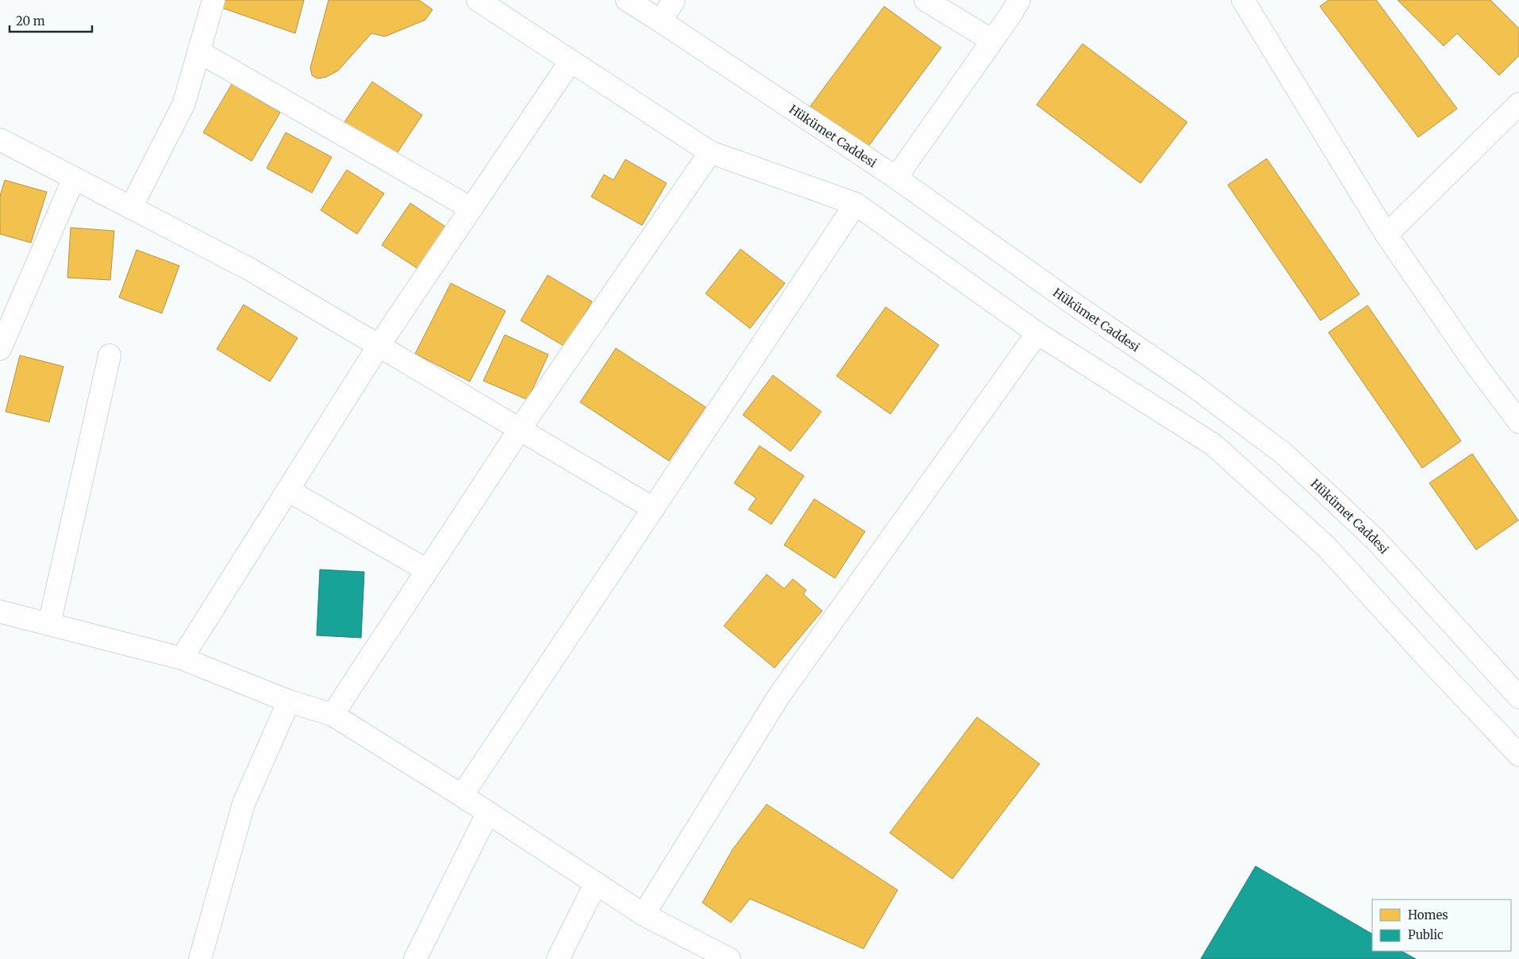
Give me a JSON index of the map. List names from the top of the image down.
{
  "streets": {
    "street": ["Hükümet Caddesi"]
  },
  "legend": ["Homes", "Public"],
  "scale_bar": "20 m"
}
